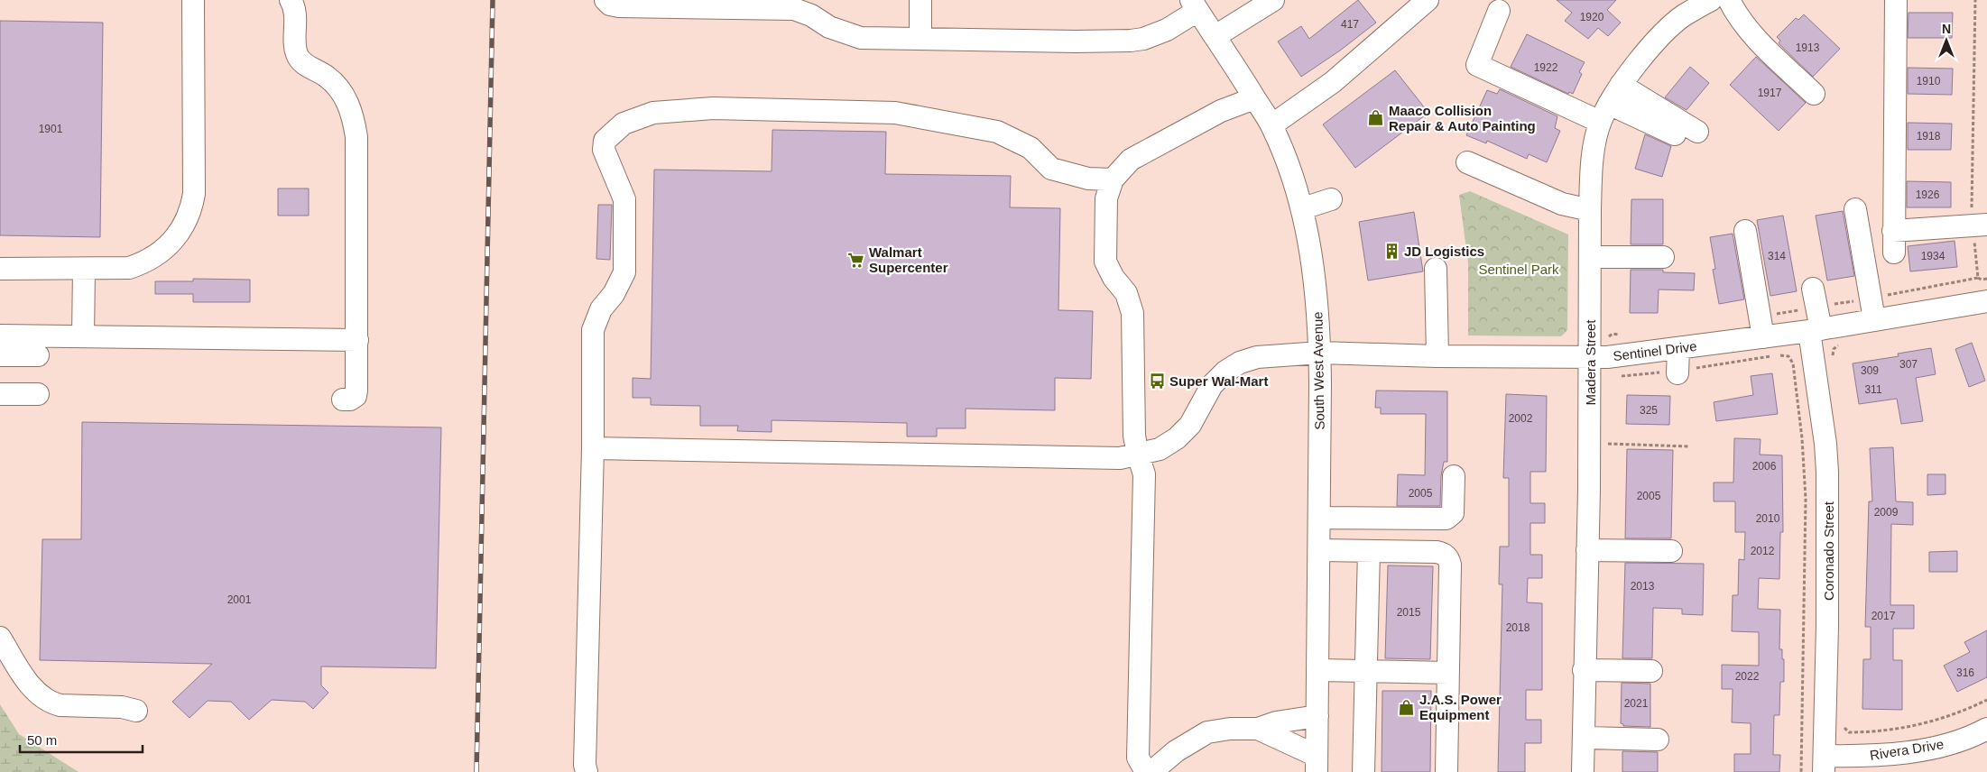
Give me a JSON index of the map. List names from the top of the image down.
{
  "streets": {
    "street": [
      "Sentinel Drive",
      "Madera Street",
      "South West Avenue",
      "Coronado Street",
      "Rivera Drive"
    ]
  },
  "crossings": [
    ["Sentinel Drive", "Madera Street"],
    ["Sentinel Drive", "South West Avenue"],
    ["Sentinel Drive", "Coronado Street"],
    ["Coronado Street", "Rivera Drive"]
  ],
  "parks": ["Sentinel Park"],
  "places": {
    "shop": ["Maaco Collision Repair & Auto Painting", "J.A.S. Power Equipment"],
    "building": ["JD Logistics"],
    "supermarket": ["Walmart Supercenter"],
    "bus stop": ["Super Wal-Mart"]
  },
  "house_numbers": [
    "1920",
    "417",
    "1913",
    "1922",
    "1910",
    "1917",
    "1901",
    "1918",
    "1926",
    "314",
    "1934",
    "307",
    "309",
    "311",
    "325",
    "2002",
    "2006",
    "2005",
    "2005",
    "2009",
    "2010",
    "2012",
    "2013",
    "2001",
    "2015",
    "2017",
    "2018",
    "316",
    "2022",
    "2021"
  ],
  "scale_bar": "50 m",
  "north": "top"
}
